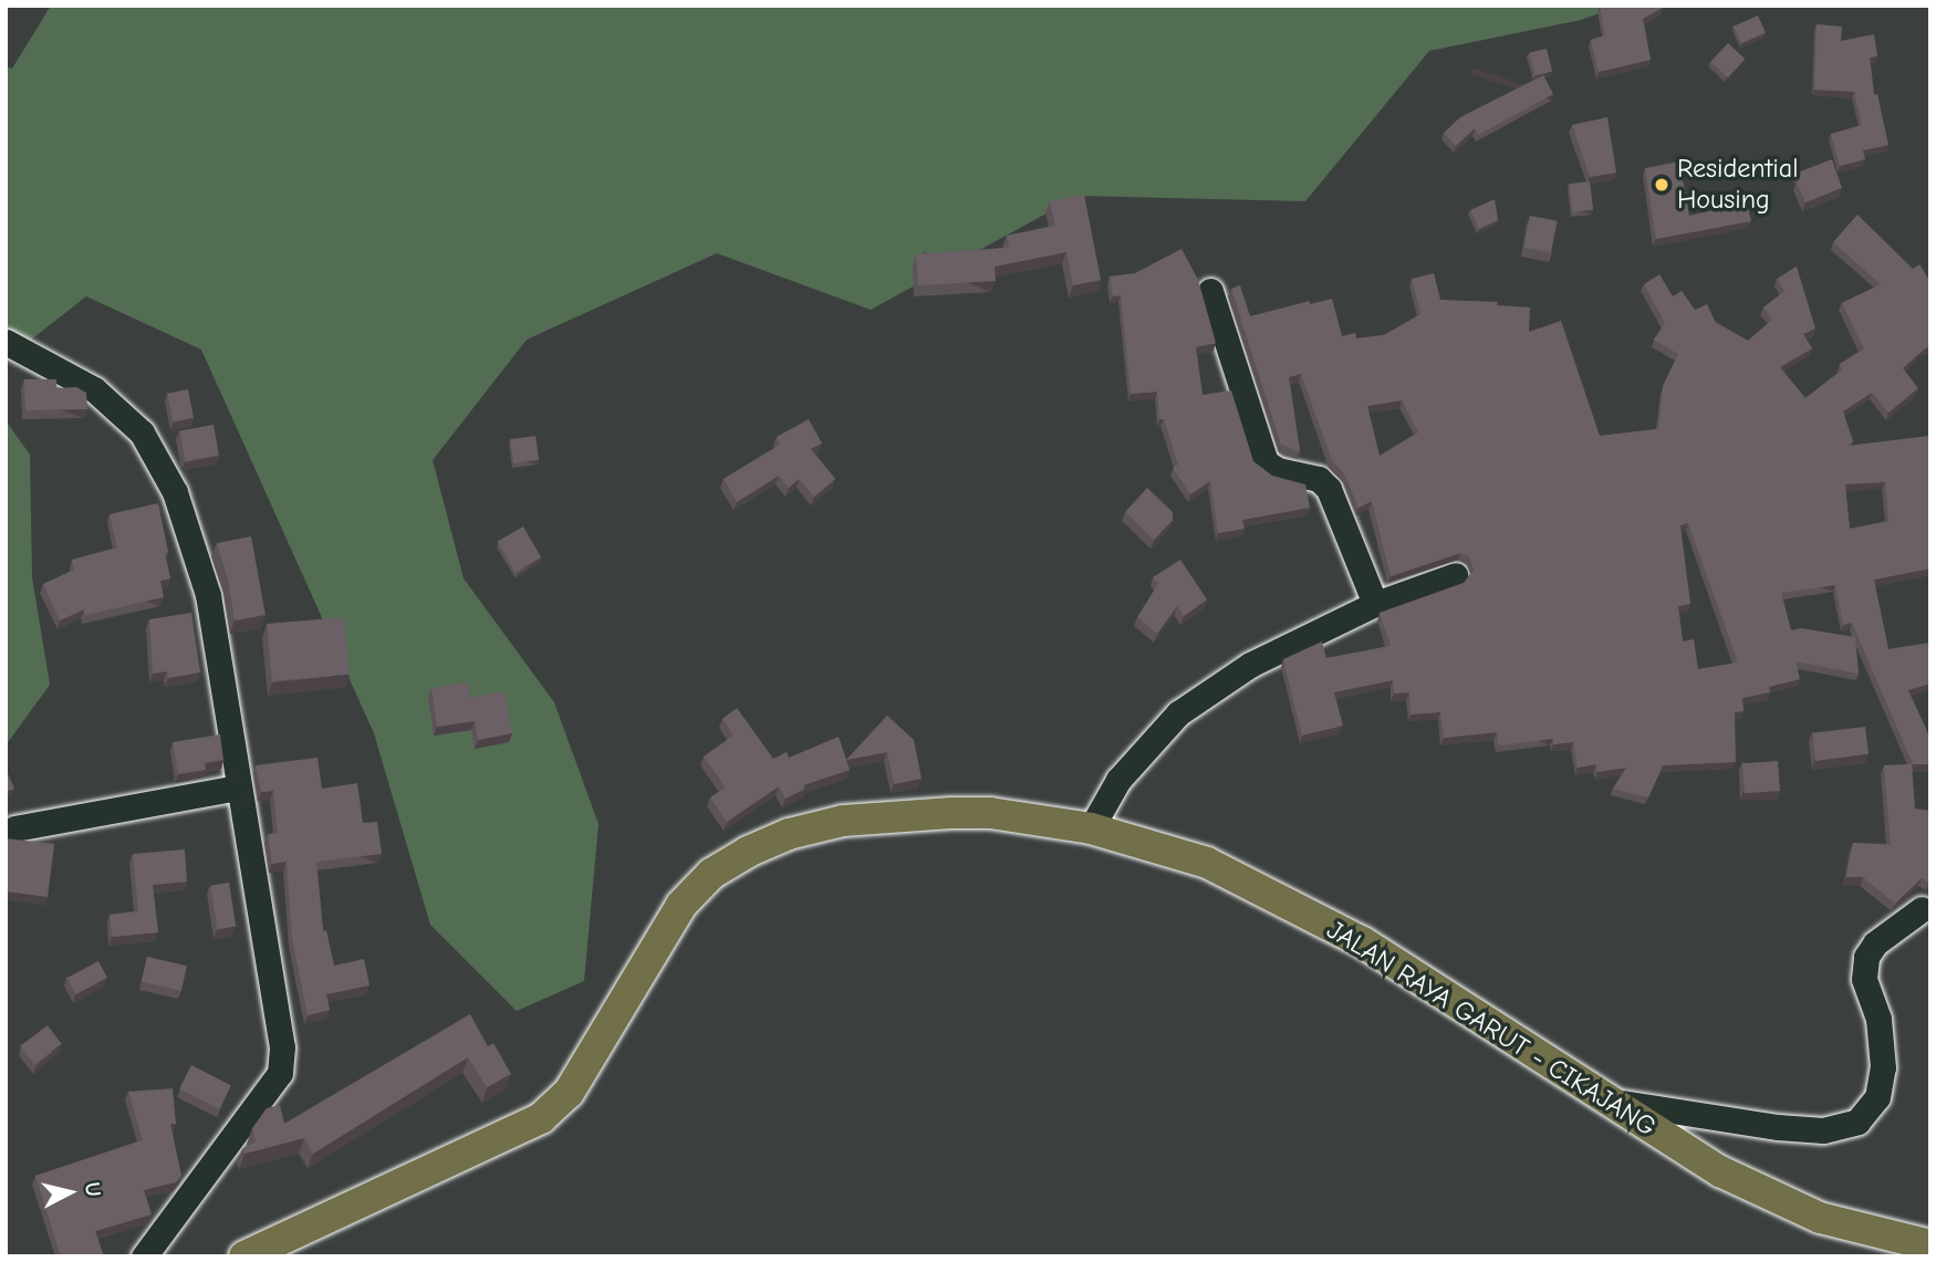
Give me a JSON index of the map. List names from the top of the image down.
{
  "streets": {
    "main road": ["JALAN RAYA GARUT - CIKAJANG"]
  },
  "places": ["Residential Housing"],
  "north": "right"
}
